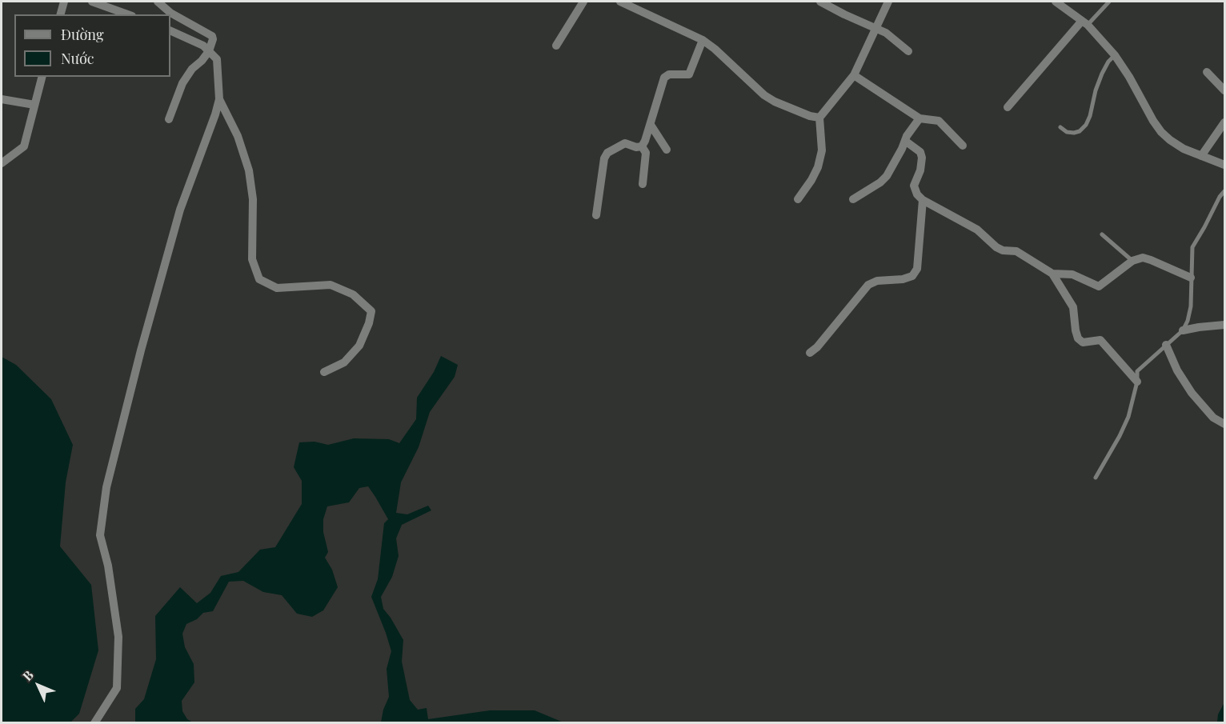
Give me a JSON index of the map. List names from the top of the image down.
{
  "legend": ["Đường", "Nước"],
  "north": "top left"
}
